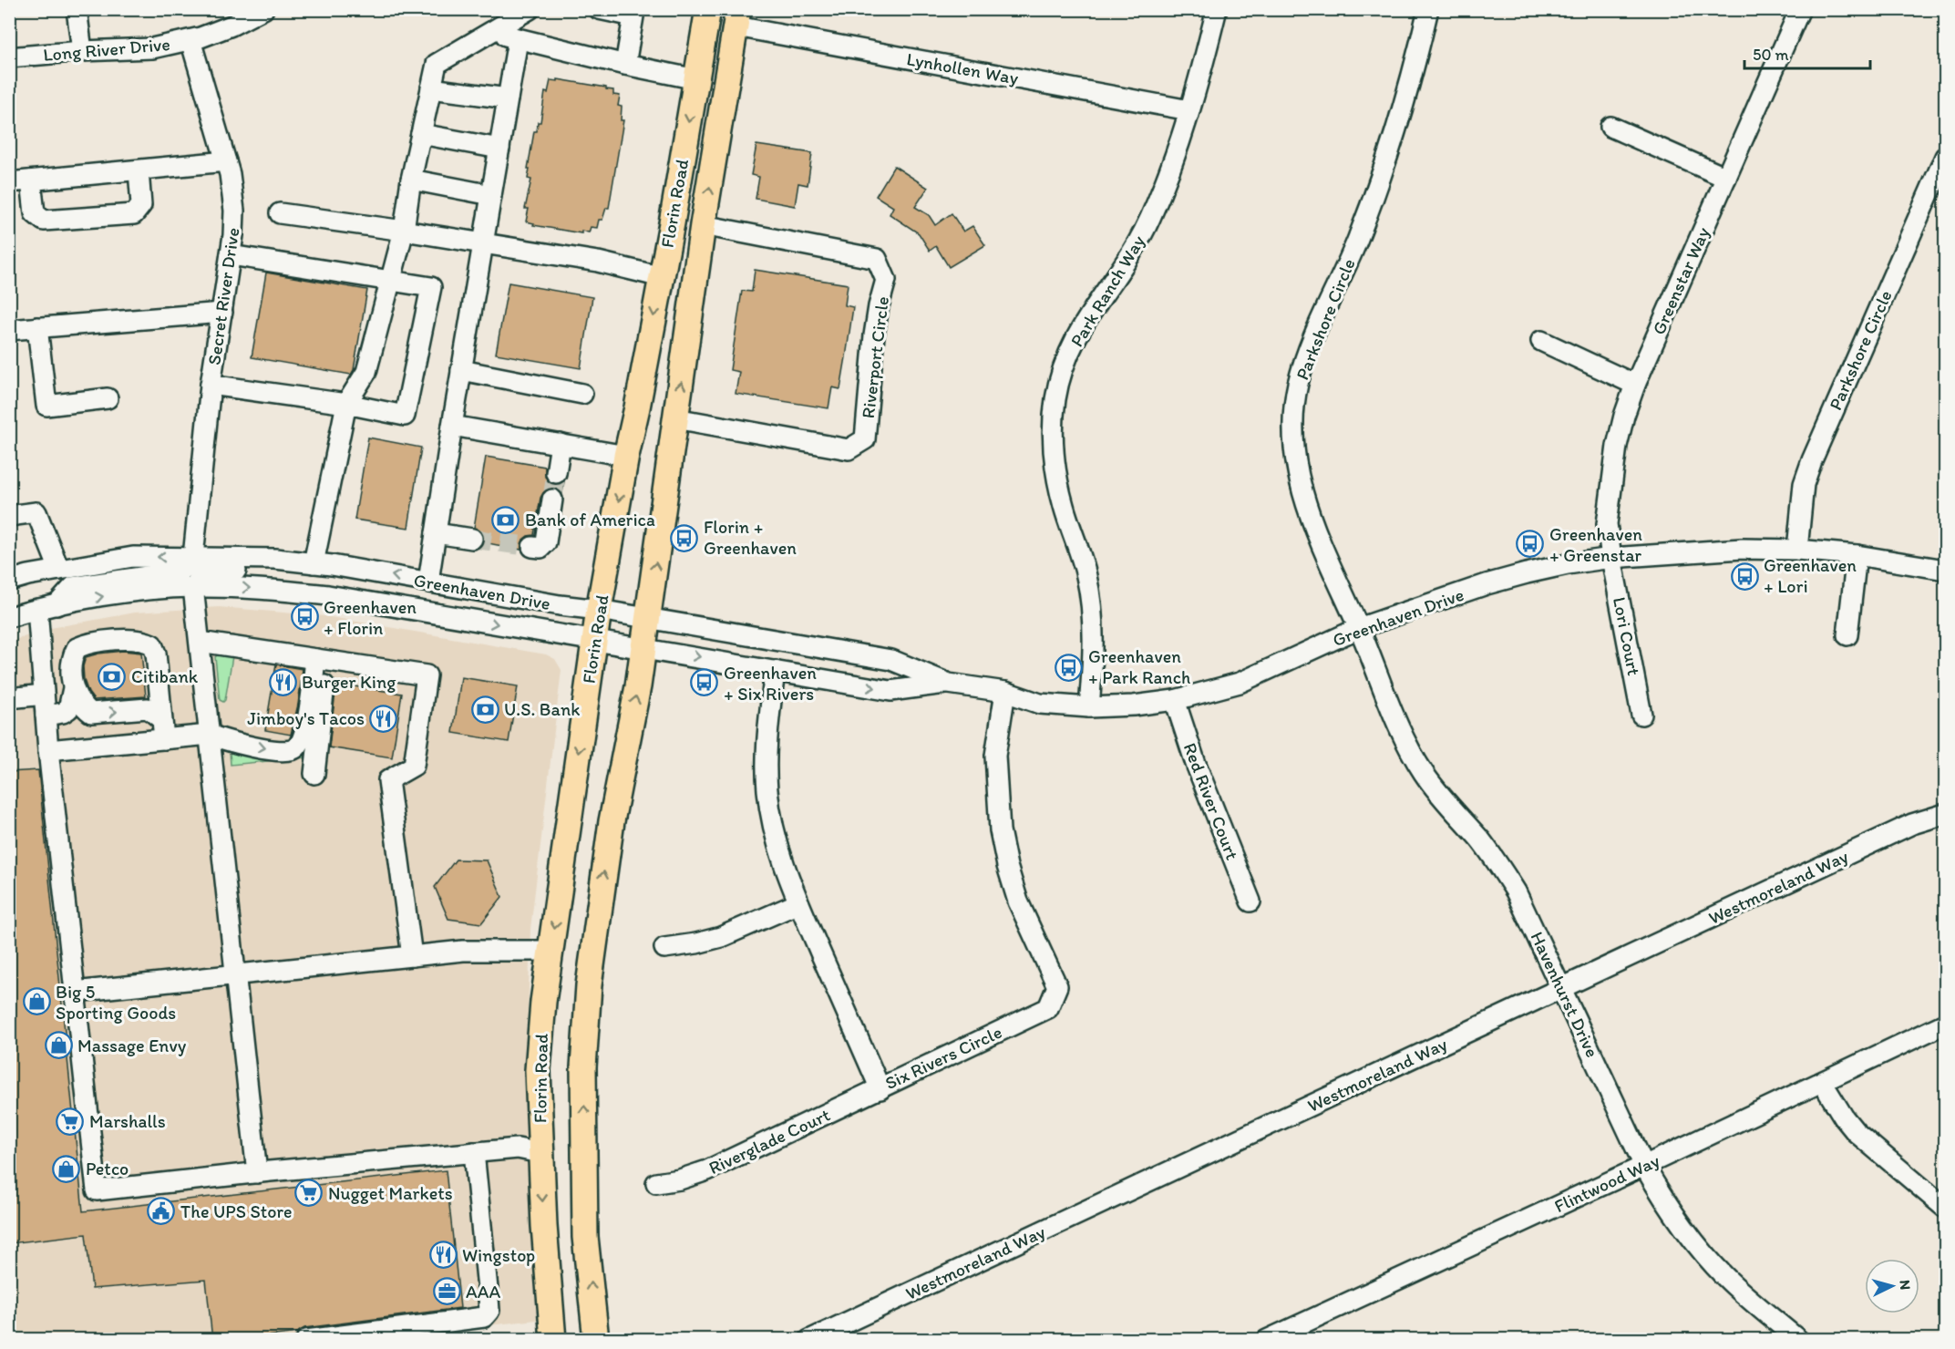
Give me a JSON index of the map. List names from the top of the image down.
{
  "streets": {
    "main road": ["Florin Road"],
    "street": [
      "Long River Drive",
      "Lynhollen Way",
      "Greenstar Way",
      "Park Ranch Way",
      "Secret River Drive",
      "Parkshore Circle",
      "Riverport Circle",
      "Greenhaven Drive",
      "Lori Court",
      "Red River Court",
      "Westmoreland Way",
      "Havenhurst Drive",
      "Six Rivers Circle",
      "Riverglade Court",
      "Flintwood Way"
    ]
  },
  "crossings": [
    ["Long River Drive", "Secret River Drive"],
    ["Lynhollen Way", "Florin Road"],
    ["Lynhollen Way", "Park Ranch Way"],
    ["Florin Road", "Riverport Circle"],
    ["Florin Road", "Greenhaven Drive"],
    ["Greenstar Way", "Greenhaven Drive"],
    ["Greenstar Way", "Lori Court"],
    ["Park Ranch Way", "Greenhaven Drive"],
    ["Secret River Drive", "Greenhaven Drive"],
    ["Parkshore Circle", "Greenhaven Drive"],
    ["Parkshore Circle", "Havenhurst Drive"],
    ["Greenhaven Drive", "Lori Court"],
    ["Greenhaven Drive", "Red River Court"],
    ["Greenhaven Drive", "Havenhurst Drive"],
    ["Greenhaven Drive", "Six Rivers Circle"],
    ["Westmoreland Way", "Havenhurst Drive"],
    ["Havenhurst Drive", "Flintwood Way"],
    ["Six Rivers Circle", "Riverglade Court"]
  ],
  "places": {
    "bank": ["Bank of America", "Citibank", "U.S. Bank"],
    "bus stop": [
      "Florin + Greenhaven",
      "Greenhaven + Greenstar",
      "Greenhaven + Lori",
      "Greenhaven + Florin",
      "Greenhaven + Park Ranch",
      "Greenhaven + Six Rivers"
    ],
    "restaurant": ["Burger King", "Jimboy's Tacos", "Wingstop"],
    "shop": ["Big 5 Sporting Goods", "Massage Envy", "Petco"],
    "supermarket": ["Marshalls", "Nugget Markets"],
    "public building": ["The UPS Store"],
    "office": ["AAA"]
  },
  "scale_bar": "50 m",
  "north": "right"
}
